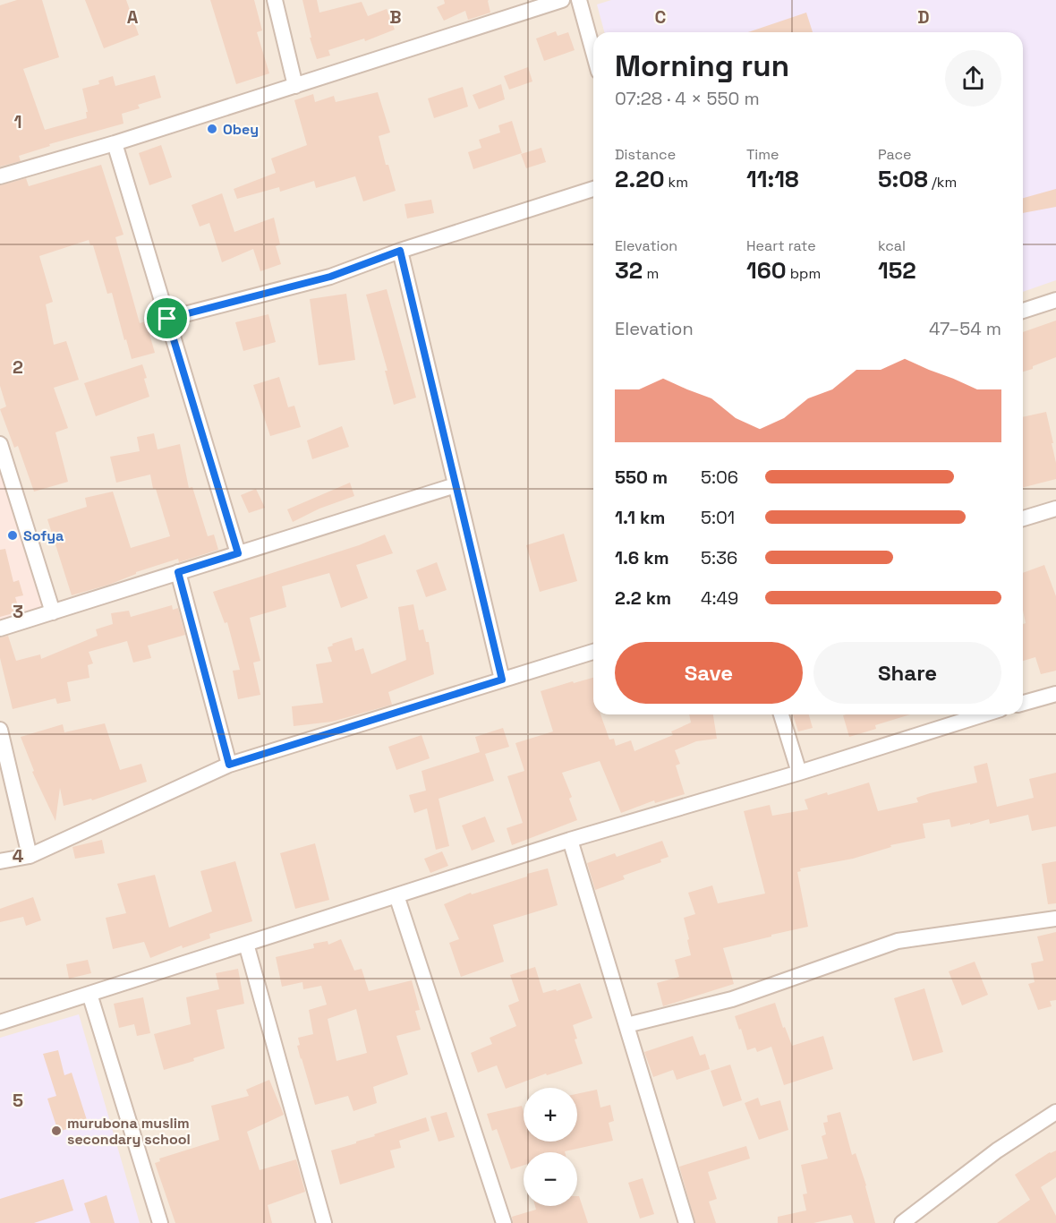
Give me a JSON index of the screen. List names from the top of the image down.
{
  "places": ["Obey", "Sofya", "murubona muslim secondary school"],
  "page": {
    "heading": ["Morning run", "07:28 · 4 × 550 m"],
    "stats": [
      ["Distance", "2.20 km"],
      ["Time", "11:18"],
      ["Pace", "5:08 /km"],
      ["Elevation", "32 m"],
      ["Heart rate", "160 bpm"],
      ["kcal", "152"]
    ],
    "chart": ["Elevation", "47–54 m"],
    "list": [
      {
        "name": "550 m",
        "note": "5:06"
      },
      {
        "name": "1.1 km",
        "note": "5:01"
      },
      {
        "name": "1.6 km",
        "note": "5:36"
      },
      {
        "name": "2.2 km",
        "note": "4:49"
      }
    ],
    "buttons": ["Save", "Share"],
    "map_buttons": ["+", "−"]
  },
  "grid": {
    "columns": [
      "A",
      "B",
      "C",
      "D"
    ],
    "rows": [
      "1",
      "2",
      "3",
      "4",
      "5"
    ]
  }
}
